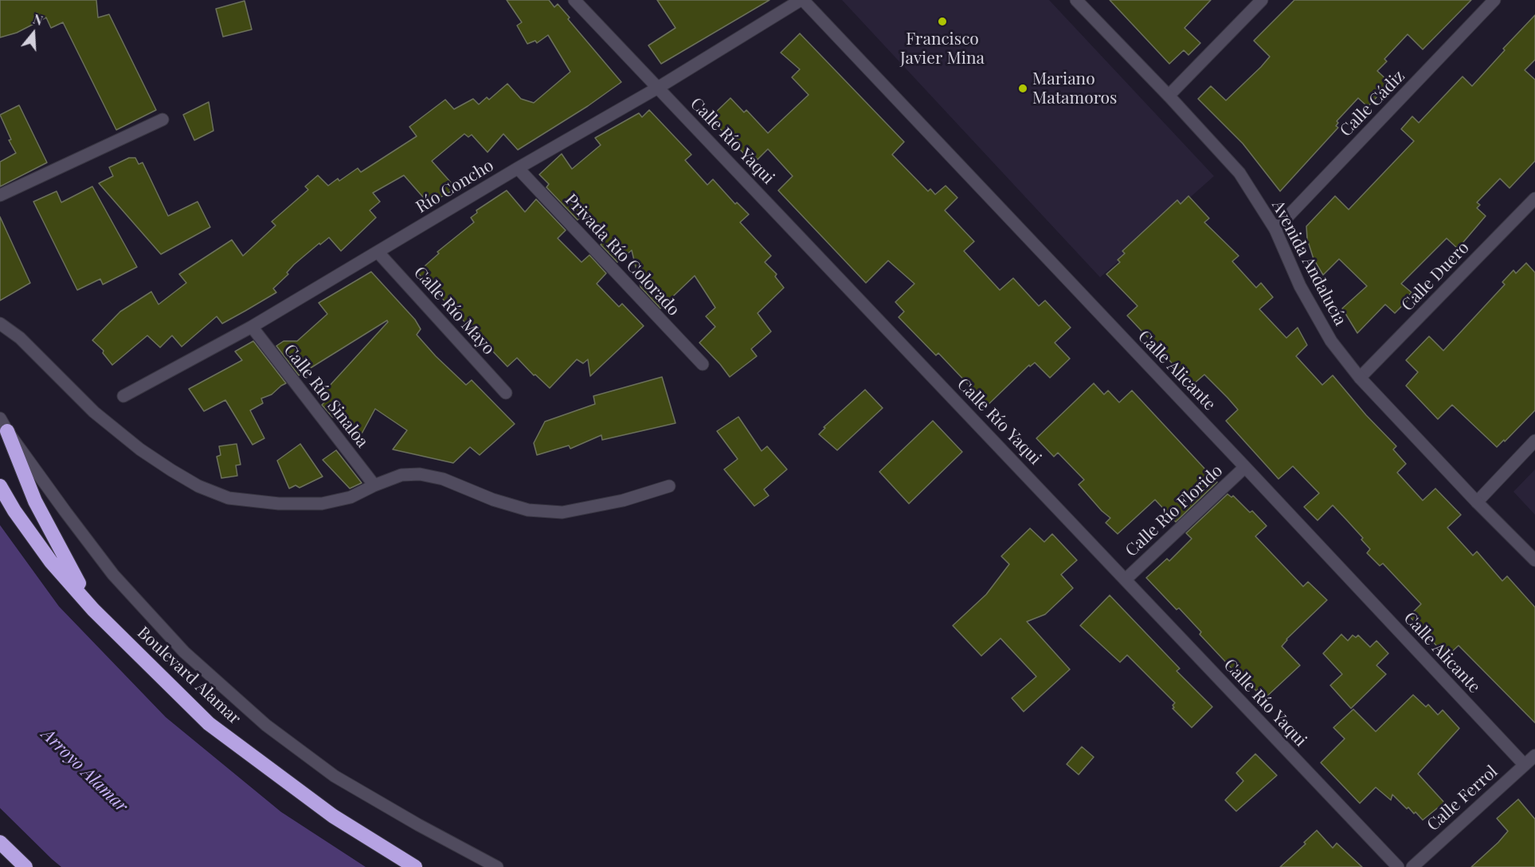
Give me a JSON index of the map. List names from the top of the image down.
{
  "streets": {
    "highway": ["Boulevard Alamar"],
    "street": [
      "Calle Cádiz",
      "Calle Río Yaqui",
      "Río Concho",
      "Privada Río Colorado",
      "Avenida Andalucía",
      "Calle Duero",
      "Calle Río Mayo",
      "Calle Alicante",
      "Calle Río Sinaloa",
      "Calle Río Florido",
      "Calle Ferrol"
    ]
  },
  "crossings": [
    ["Calle Cádiz", "Avenida Andalucía"],
    ["Calle Río Yaqui", "Río Concho"],
    ["Calle Río Yaqui", "Calle Río Florido"],
    ["Río Concho", "Privada Río Colorado"],
    ["Río Concho", "Calle Río Mayo"],
    ["Río Concho", "Calle Alicante"],
    ["Río Concho", "Calle Río Sinaloa"],
    ["Avenida Andalucía", "Calle Duero"],
    ["Calle Alicante", "Calle Río Florido"],
    ["Calle Alicante", "Calle Ferrol"]
  ],
  "water": ["Arroyo Alamar"],
  "places": ["Francisco Javier Mina", "Mariano Matamoros"],
  "north": "top"
}
